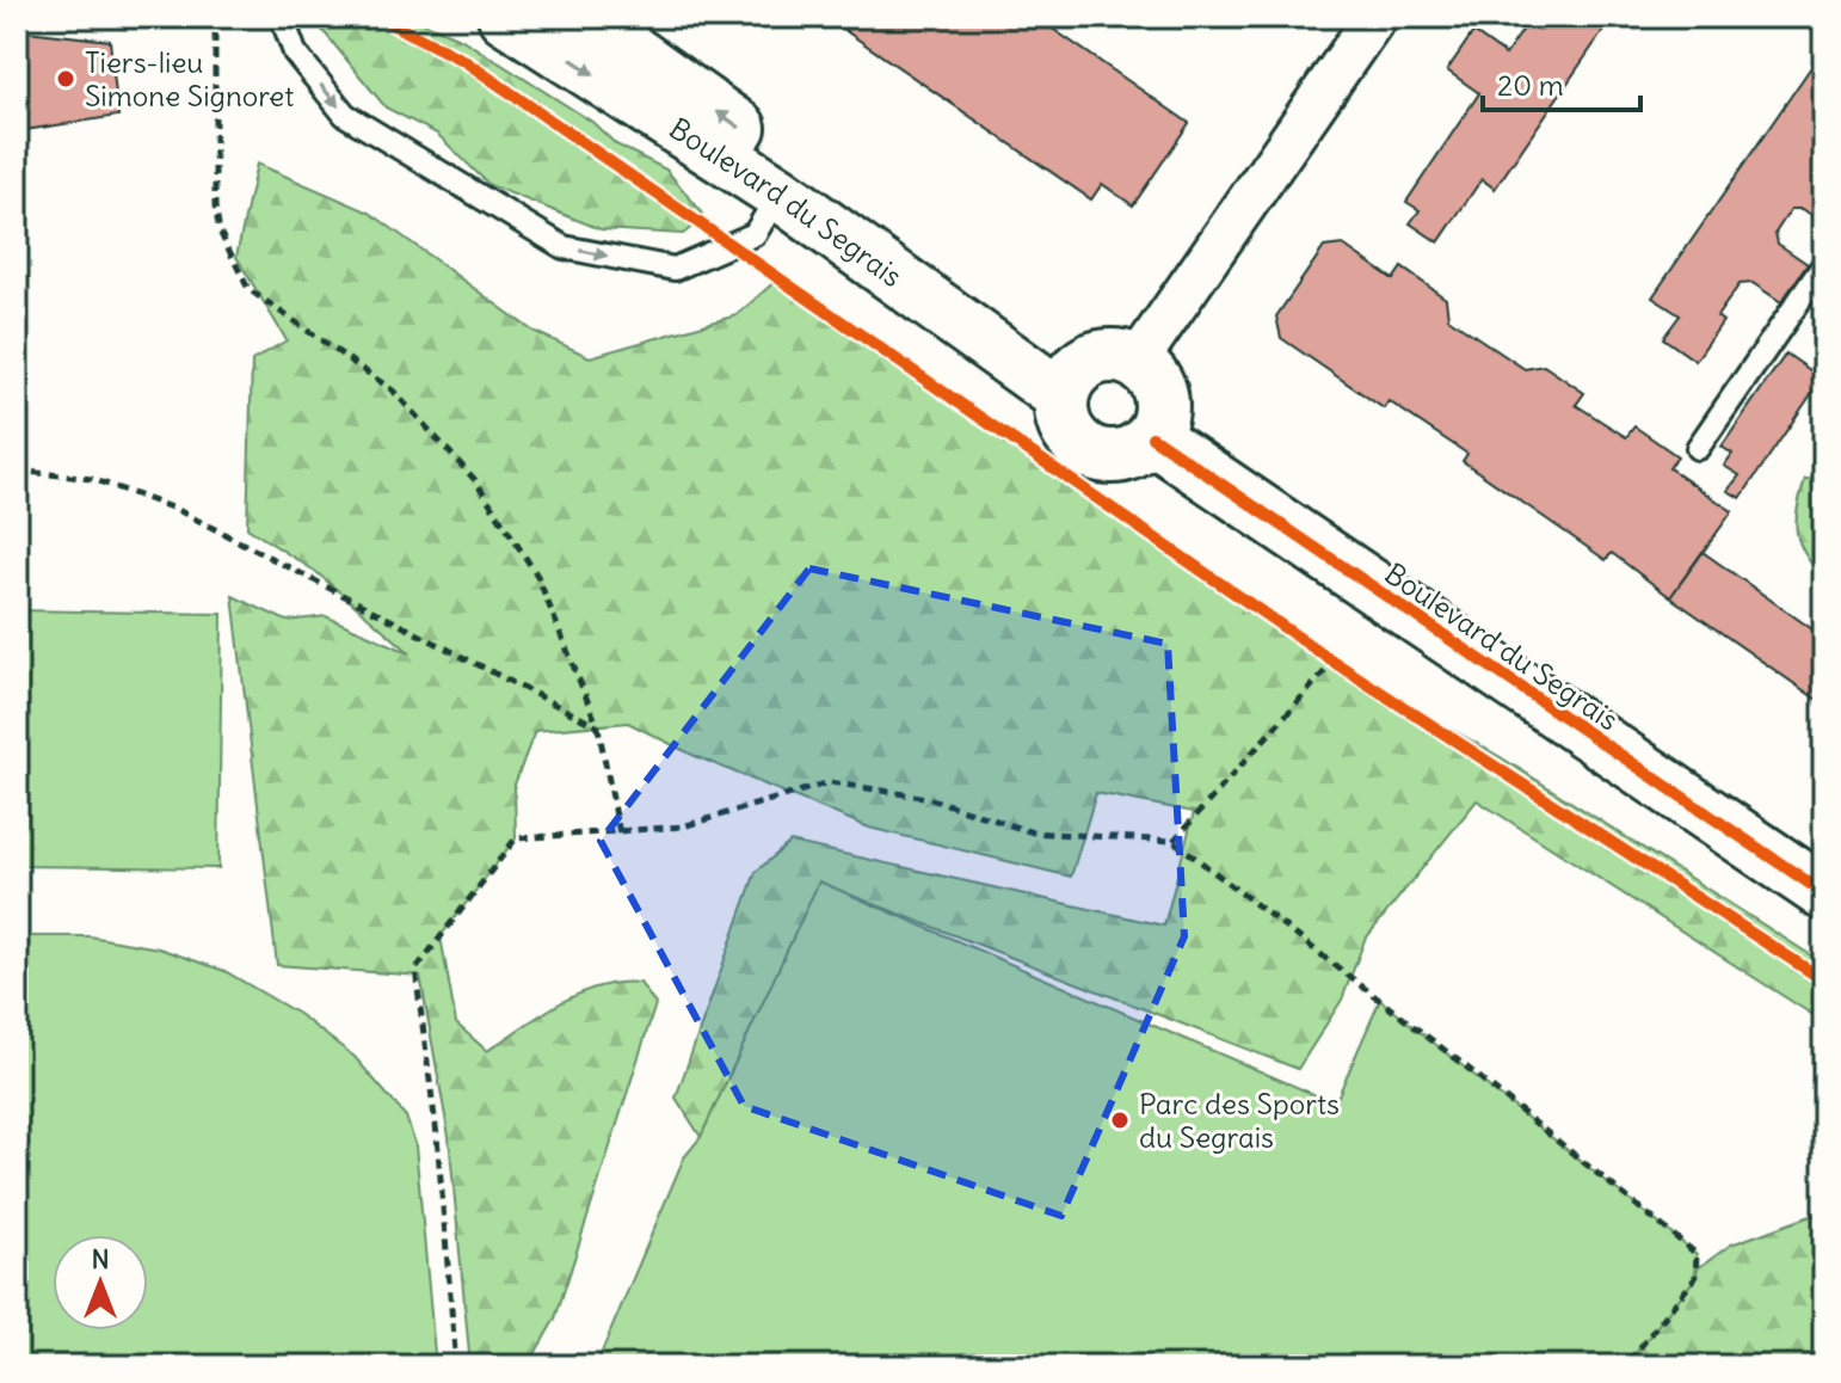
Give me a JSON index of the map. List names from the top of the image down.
{
  "streets": {
    "street": ["Boulevard du Segrais"]
  },
  "places": ["Tiers-lieu Simone Signoret", "Parc des Sports du Segrais"],
  "scale_bar": "20 m",
  "north": "top"
}
